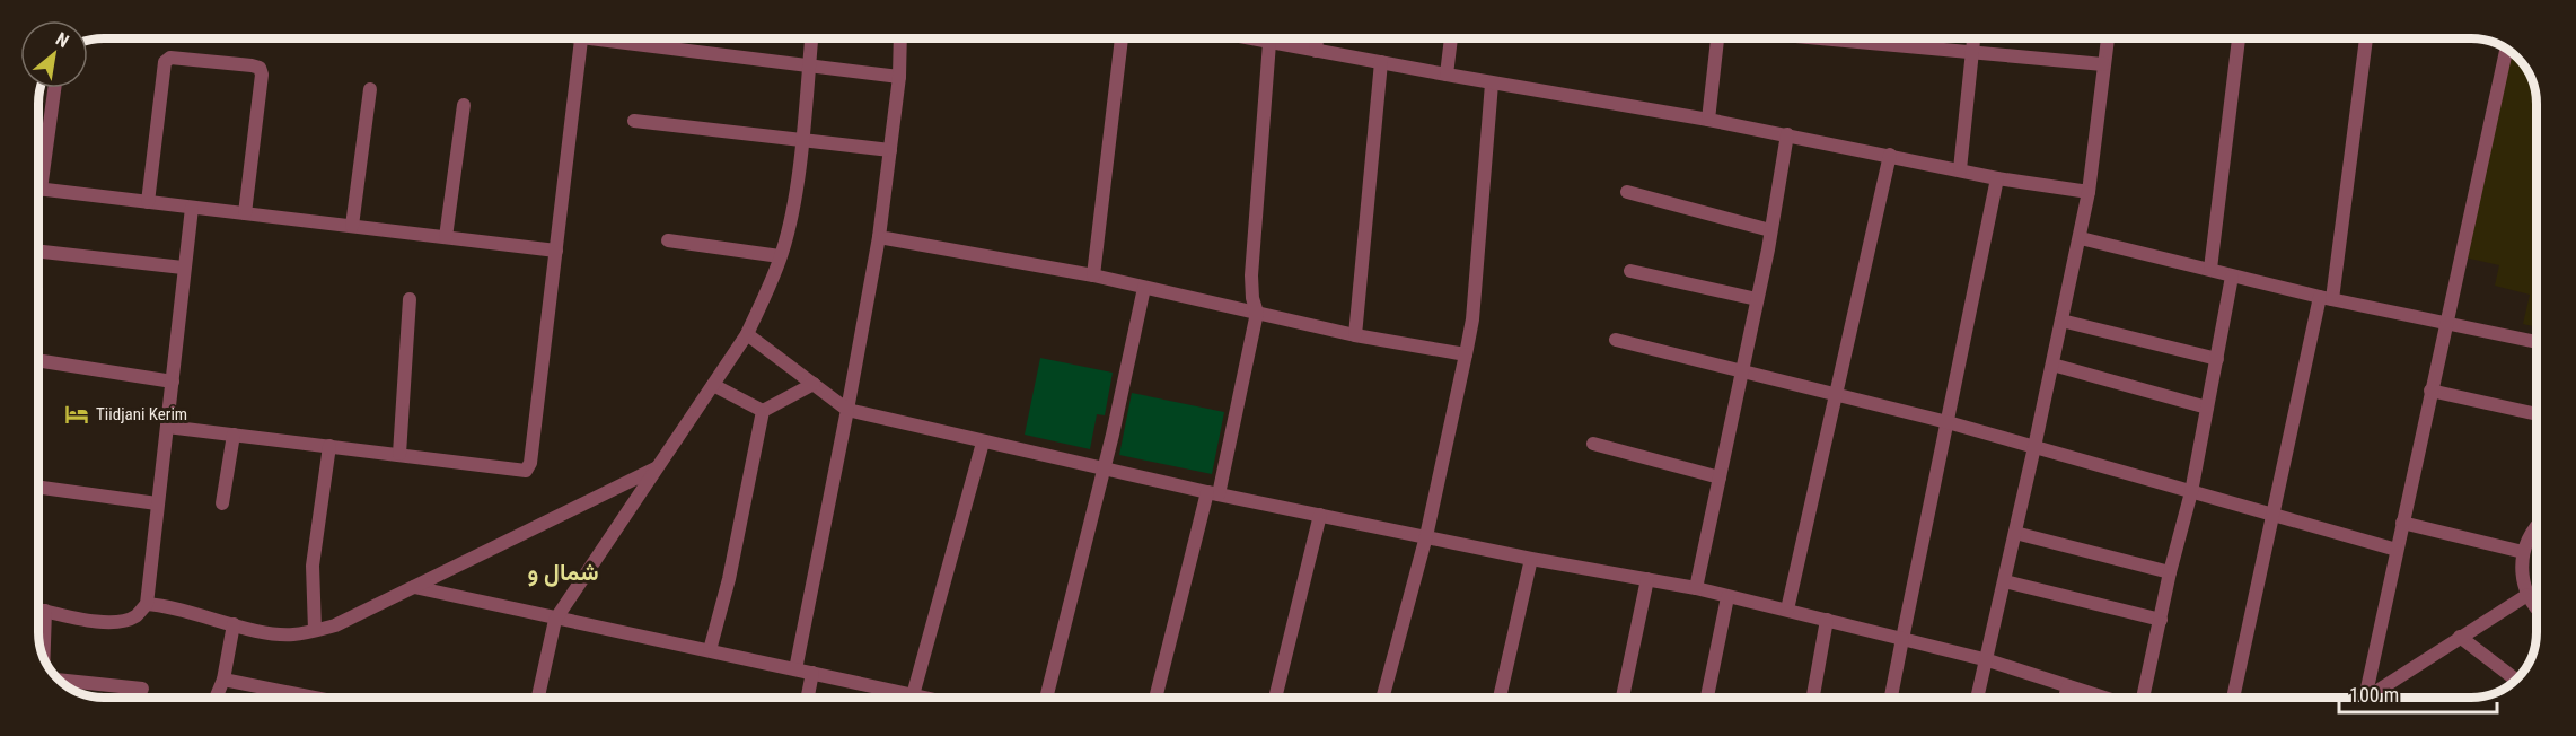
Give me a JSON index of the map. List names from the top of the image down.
{
  "districts": ["شمال و"],
  "places": {
    "hotel": ["Tiidjani Kerim"]
  },
  "scale_bar": "100 m",
  "north": "top right"
}
